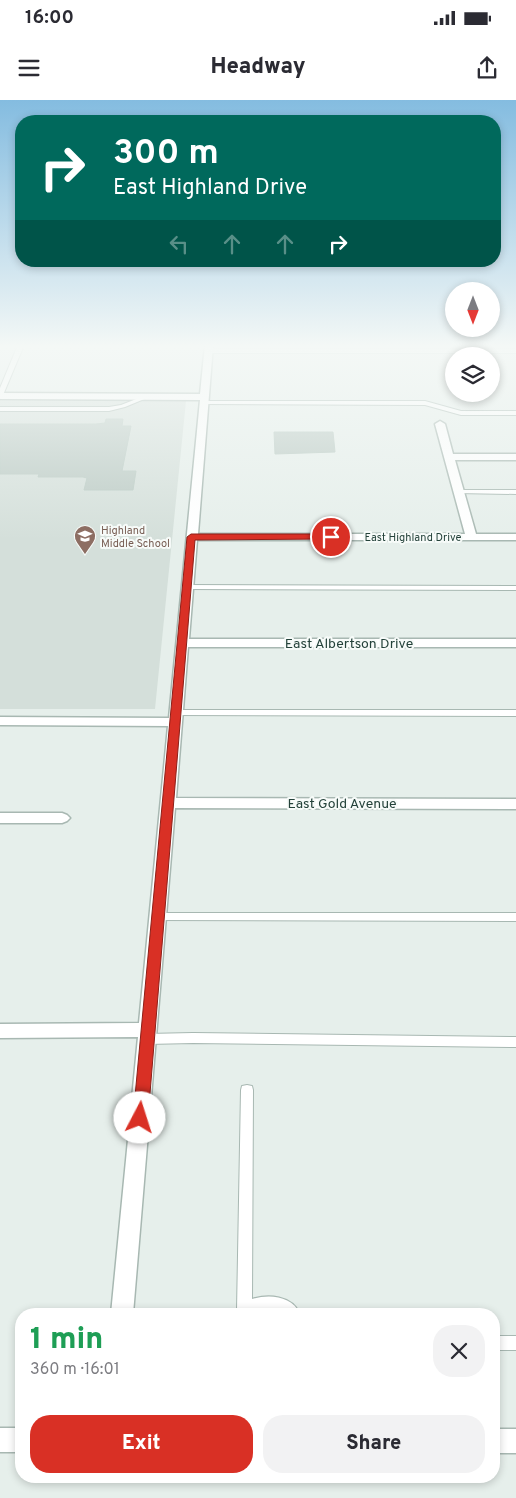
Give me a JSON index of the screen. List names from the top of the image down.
{
  "streets": {
    "street": ["East Highland Drive", "East Albertson Drive", "East Gold Avenue"]
  },
  "places": {
    "school or university": ["Highland Middle School"]
  },
  "north": "bottom",
  "page": {
    "status": "16:00",
    "header": "Headway",
    "turn": ["300 m", "East Highland Drive"],
    "heading": ["1 min", "360 m · 16:01"],
    "buttons": ["Exit", "Share"]
  }
}
